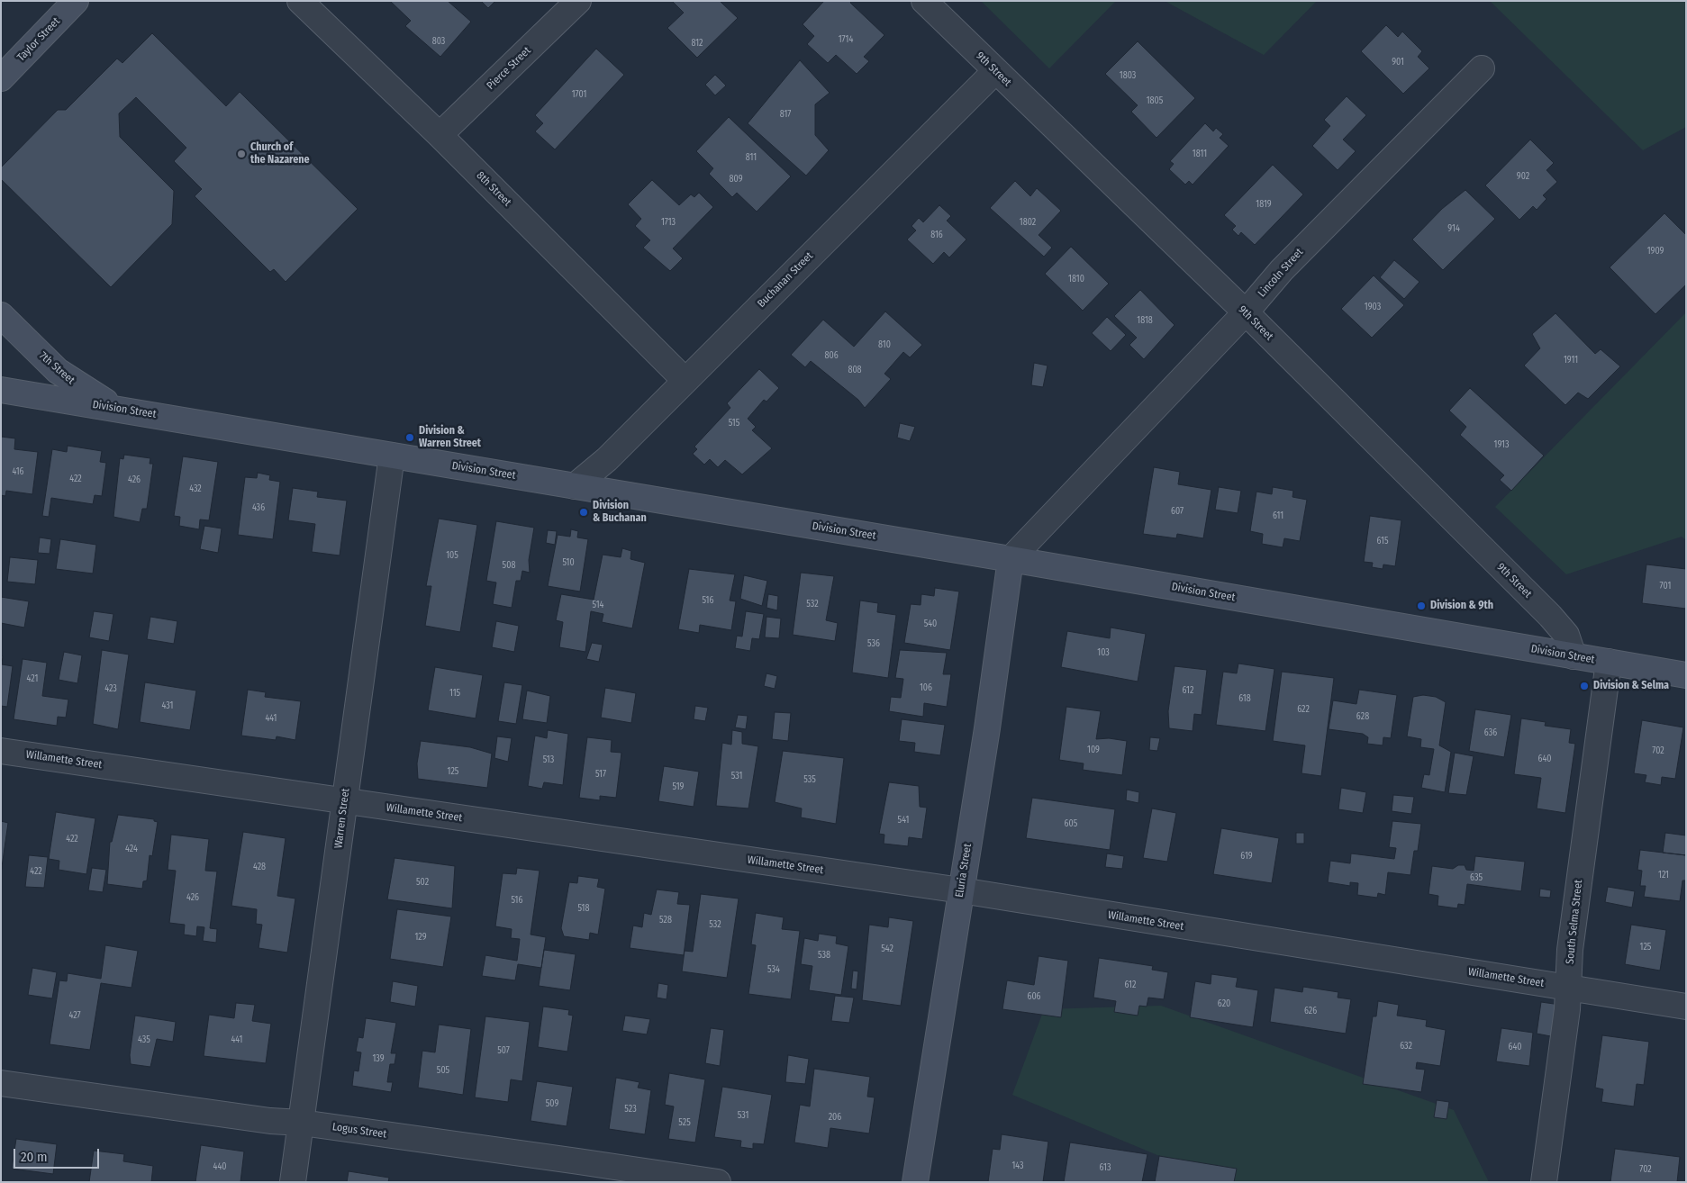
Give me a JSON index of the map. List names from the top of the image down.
{
  "streets": {
    "street": [
      "Taylor Street",
      "Pierce Street",
      "9th Street",
      "8th Street",
      "Lincoln Street",
      "Buchanan Street",
      "7th Street",
      "Division Street",
      "Willamette Street",
      "Warren Street",
      "Eluria Street",
      "South Selma Street",
      "Logus Street"
    ]
  },
  "crossings": [
    ["Pierce Street", "8th Street"],
    ["9th Street", "Lincoln Street"],
    ["9th Street", "Buchanan Street"],
    ["9th Street", "Division Street"],
    ["8th Street", "Buchanan Street"],
    ["Lincoln Street", "Division Street"],
    ["Lincoln Street", "Eluria Street"],
    ["Buchanan Street", "Division Street"],
    ["7th Street", "Division Street"],
    ["Division Street", "Warren Street"],
    ["Division Street", "Eluria Street"],
    ["Division Street", "South Selma Street"],
    ["Willamette Street", "Warren Street"],
    ["Willamette Street", "Eluria Street"],
    ["Willamette Street", "South Selma Street"],
    ["Warren Street", "Logus Street"]
  ],
  "places": [
    "Church of the Nazarene",
    "Division & Warren Street",
    "Division & Buchanan",
    "Division & 9th",
    "Division & Selma"
  ],
  "house_numbers": [
    "1714",
    "803",
    "812",
    "901",
    "1803",
    "1701",
    "1805",
    "817",
    "1811",
    "811",
    "902",
    "809",
    "1819",
    "1713",
    "1802",
    "914",
    "816",
    "1909",
    "1810",
    "1903",
    "1818",
    "810",
    "806",
    "1911",
    "808",
    "515",
    "1913",
    "416",
    "422",
    "426",
    "432",
    "436",
    "607",
    "611",
    "615",
    "105",
    "510",
    "508",
    "701",
    "516",
    "532",
    "514",
    "540",
    "536",
    "103",
    "421",
    "106",
    "423",
    "612",
    "115",
    "618",
    "431",
    "622",
    "628",
    "441",
    "636",
    "109",
    "702",
    "640",
    "513",
    "125",
    "517",
    "531",
    "535",
    "519",
    "541",
    "605",
    "422",
    "424",
    "619",
    "428",
    "422",
    "121",
    "635",
    "502",
    "426",
    "516",
    "518",
    "528",
    "532",
    "129",
    "125",
    "542",
    "538",
    "534",
    "612",
    "606",
    "620",
    "626",
    "427",
    "435",
    "441",
    "632",
    "640",
    "507",
    "139",
    "505",
    "509",
    "523",
    "531",
    "206",
    "525",
    "143",
    "440",
    "613",
    "702"
  ],
  "scale_bar": "20 m"
}
